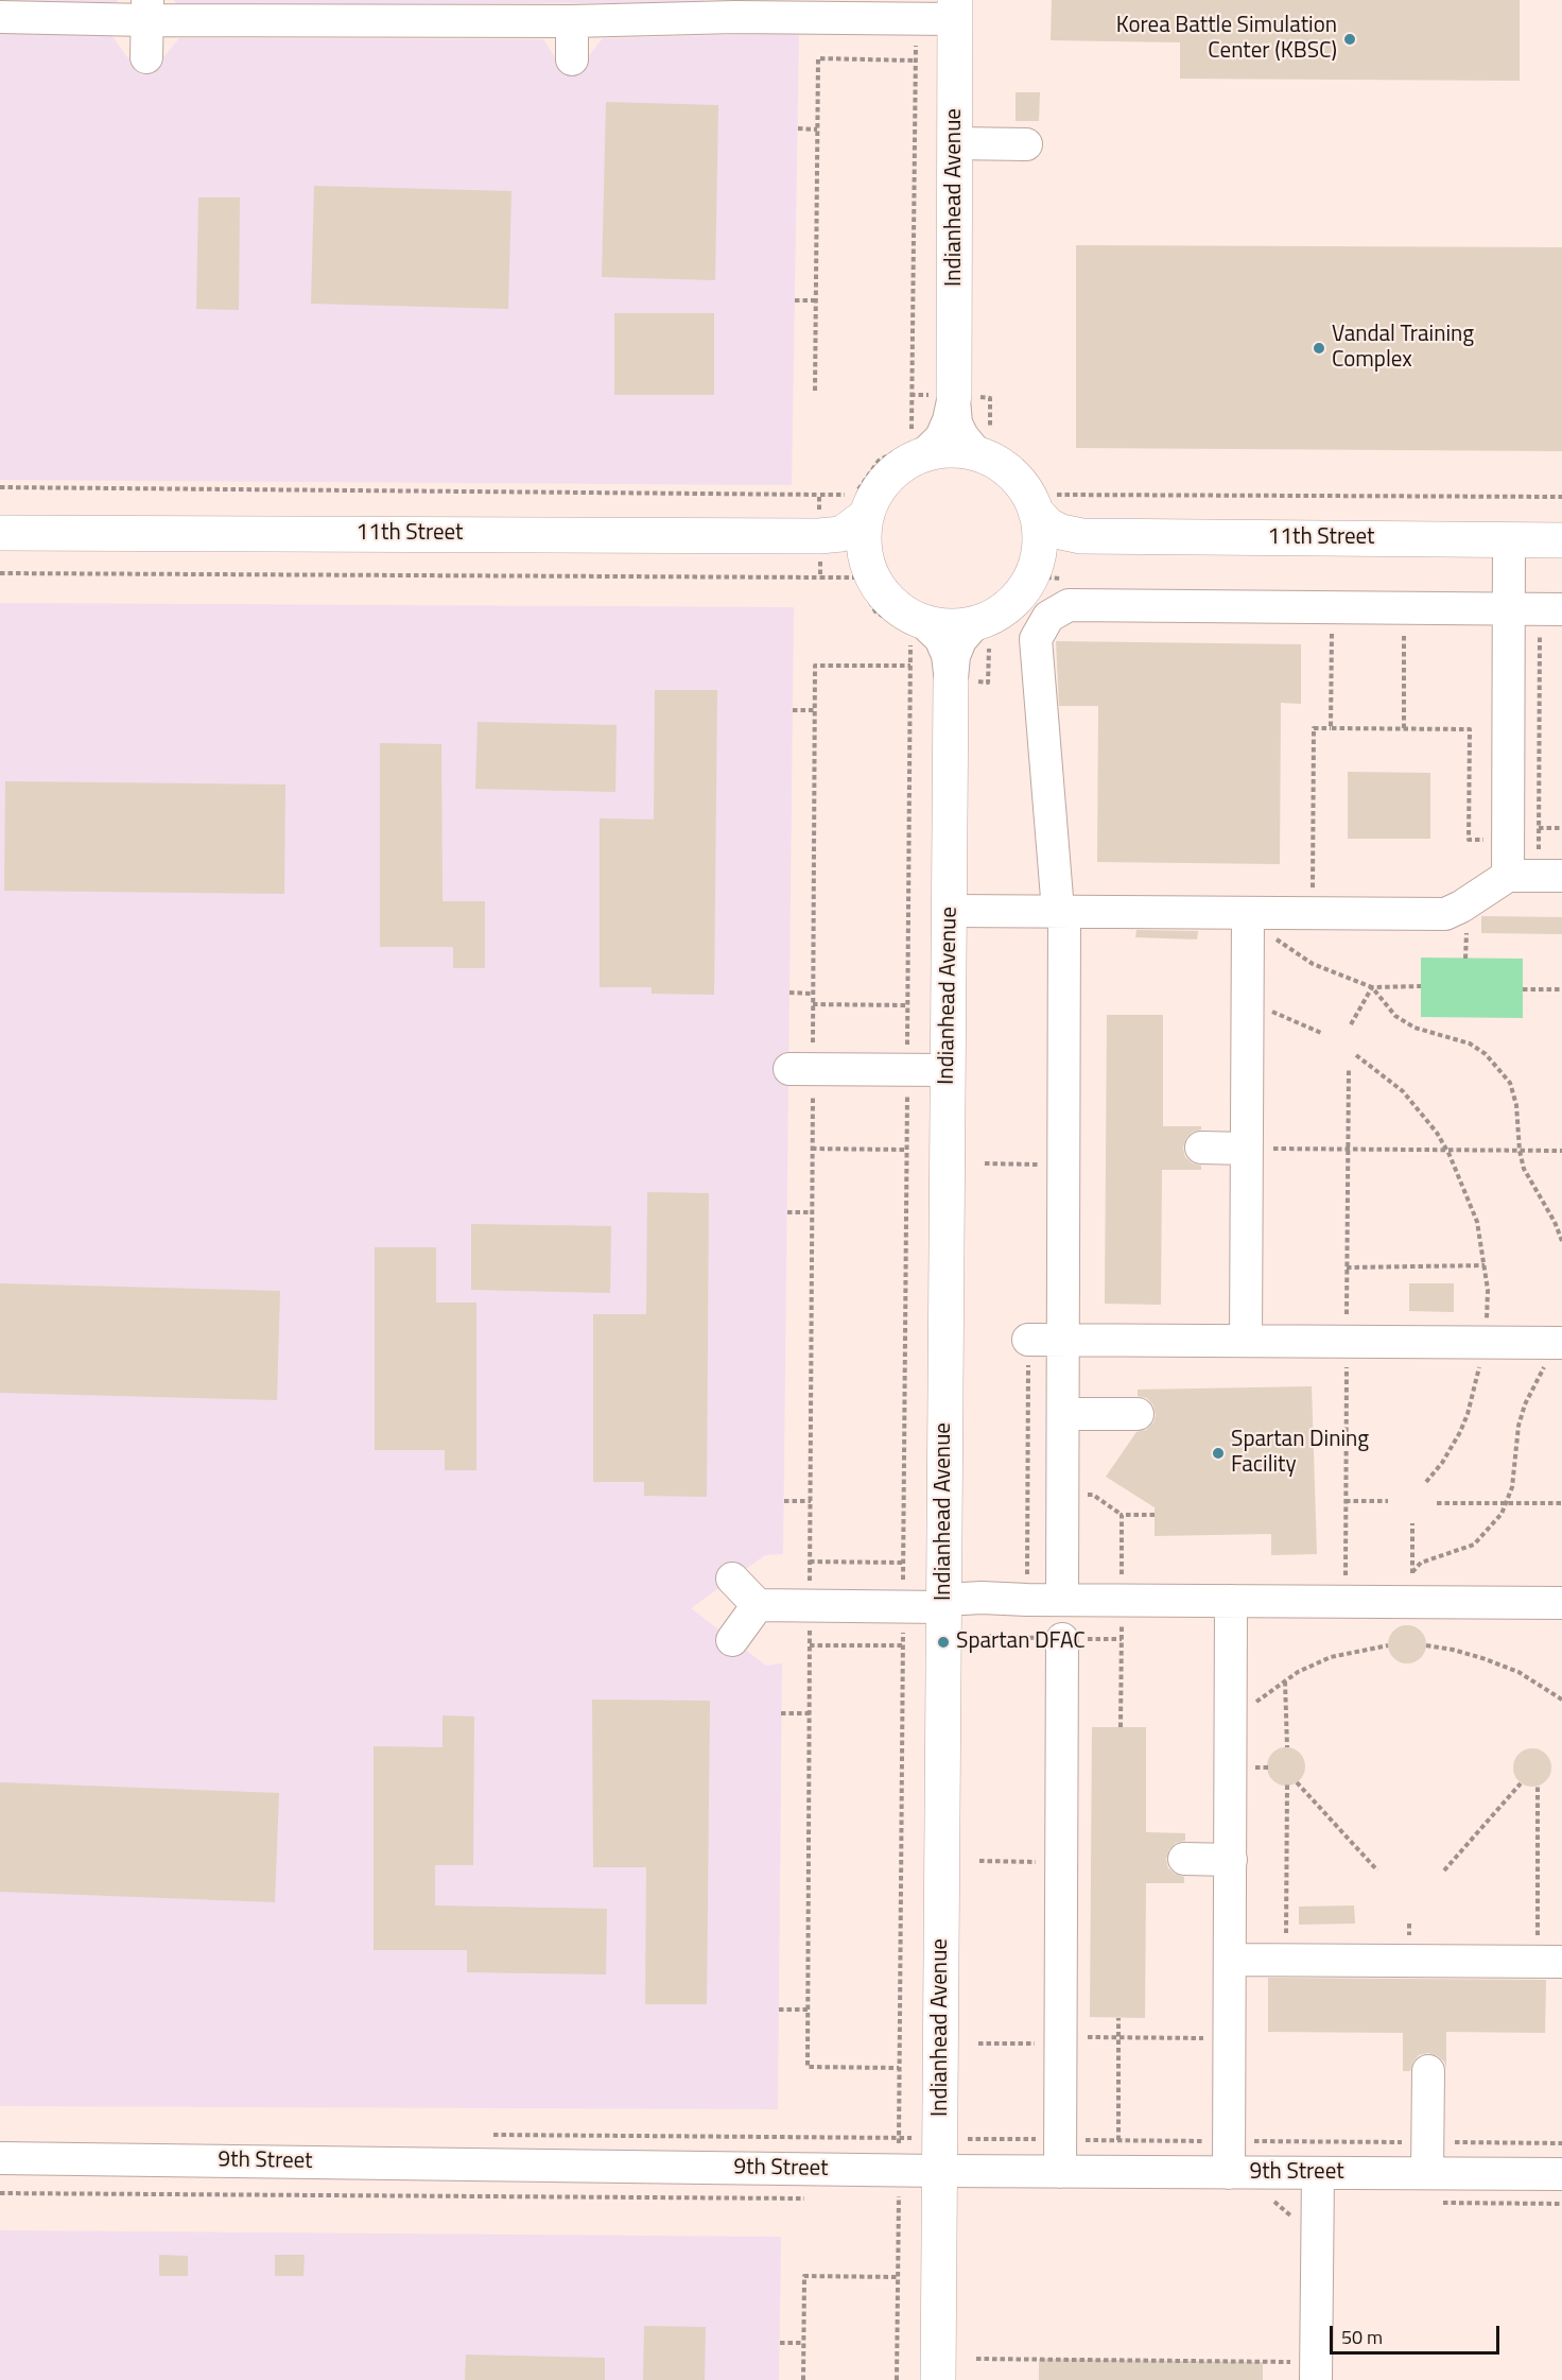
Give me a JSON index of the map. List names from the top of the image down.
{
  "streets": {
    "main road": ["Indianhead Avenue", "11th Street"],
    "street": ["9th Street"]
  },
  "crossings": [
    ["Indianhead Avenue", "9th Street"]
  ],
  "places": [
    "Korea Battle Simulation Center (KBSC)",
    "Vandal Training Complex",
    "Spartan Dining Facility",
    "Spartan DFAC"
  ],
  "scale_bar": "50 m"
}
